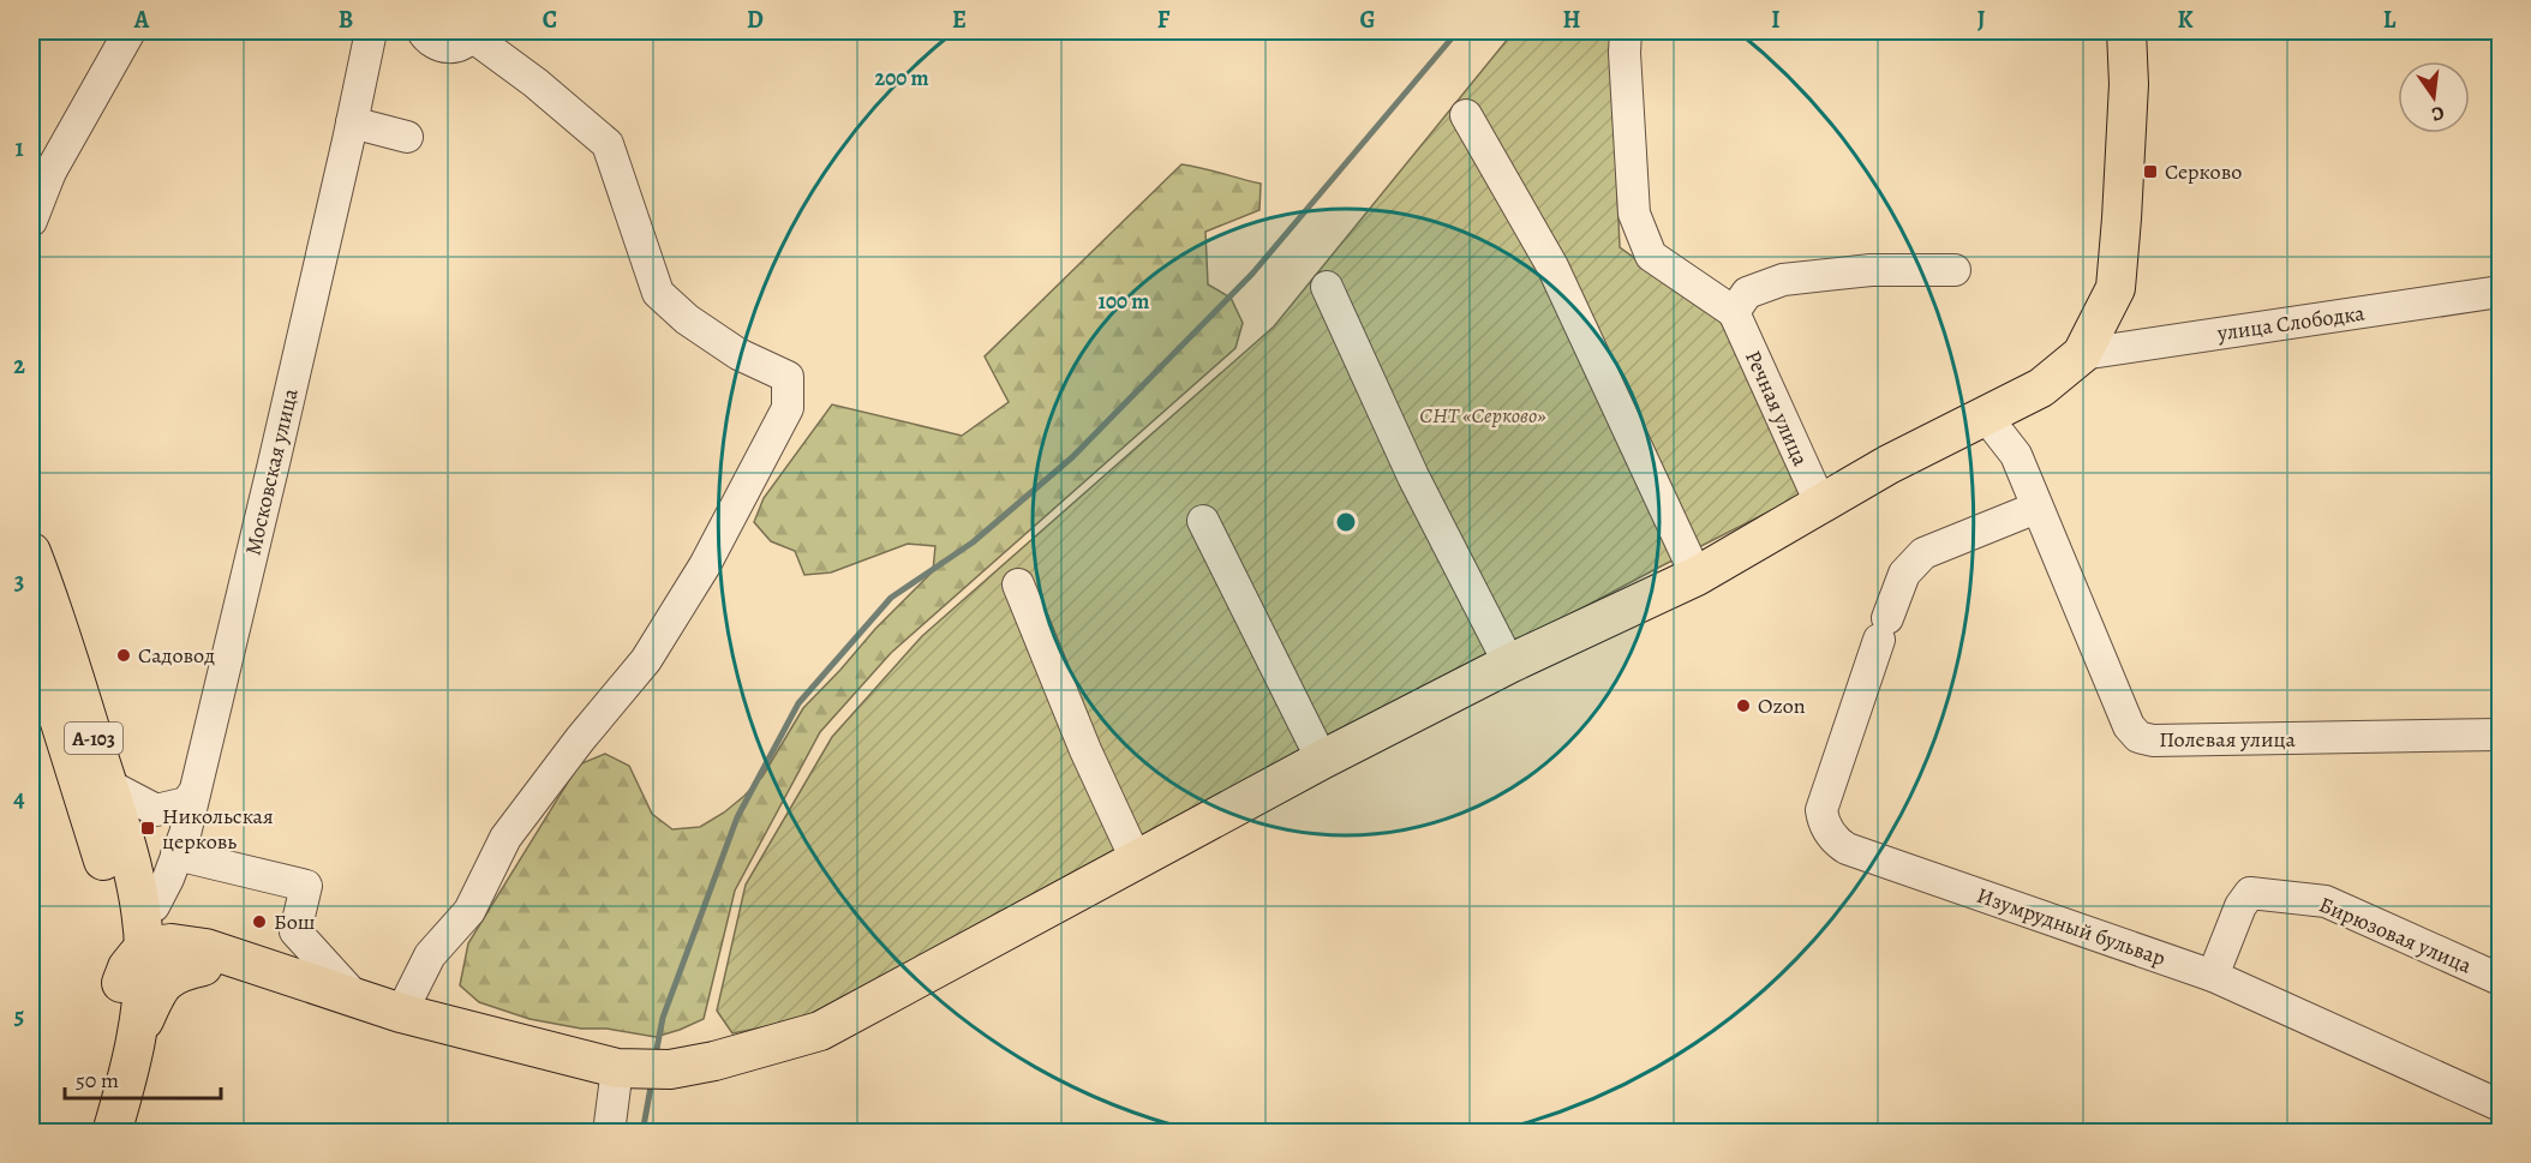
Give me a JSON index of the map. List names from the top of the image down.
{
  "streets": {
    "main road": ["Московская улица", "А-103"],
    "street": [
      "улица Слободка",
      "Речная улица",
      "Полевая улица",
      "Изумрудный бульвар",
      "Бирюзовая улица"
    ]
  },
  "crossings": [
    ["Московская улица", "А-103"],
    ["Полевая улица", "Изумрудный бульвар"],
    ["Изумрудный бульвар", "Бирюзовая улица"]
  ],
  "parks": ["СНТ «Серково»"],
  "places": {
    "transit": ["Серково", "Никольская церковь"],
    "other": ["Садовод", "Ozon", "Бош"]
  },
  "scale_bar": "50 m",
  "north": "bottom",
  "grid": {
    "columns": [
      "A",
      "B",
      "C",
      "D",
      "E",
      "F",
      "G",
      "H",
      "I",
      "J",
      "K",
      "L"
    ],
    "rows": [
      "1",
      "2",
      "3",
      "4",
      "5"
    ]
  },
  "rings": ["200 m", "100 m"]
}
